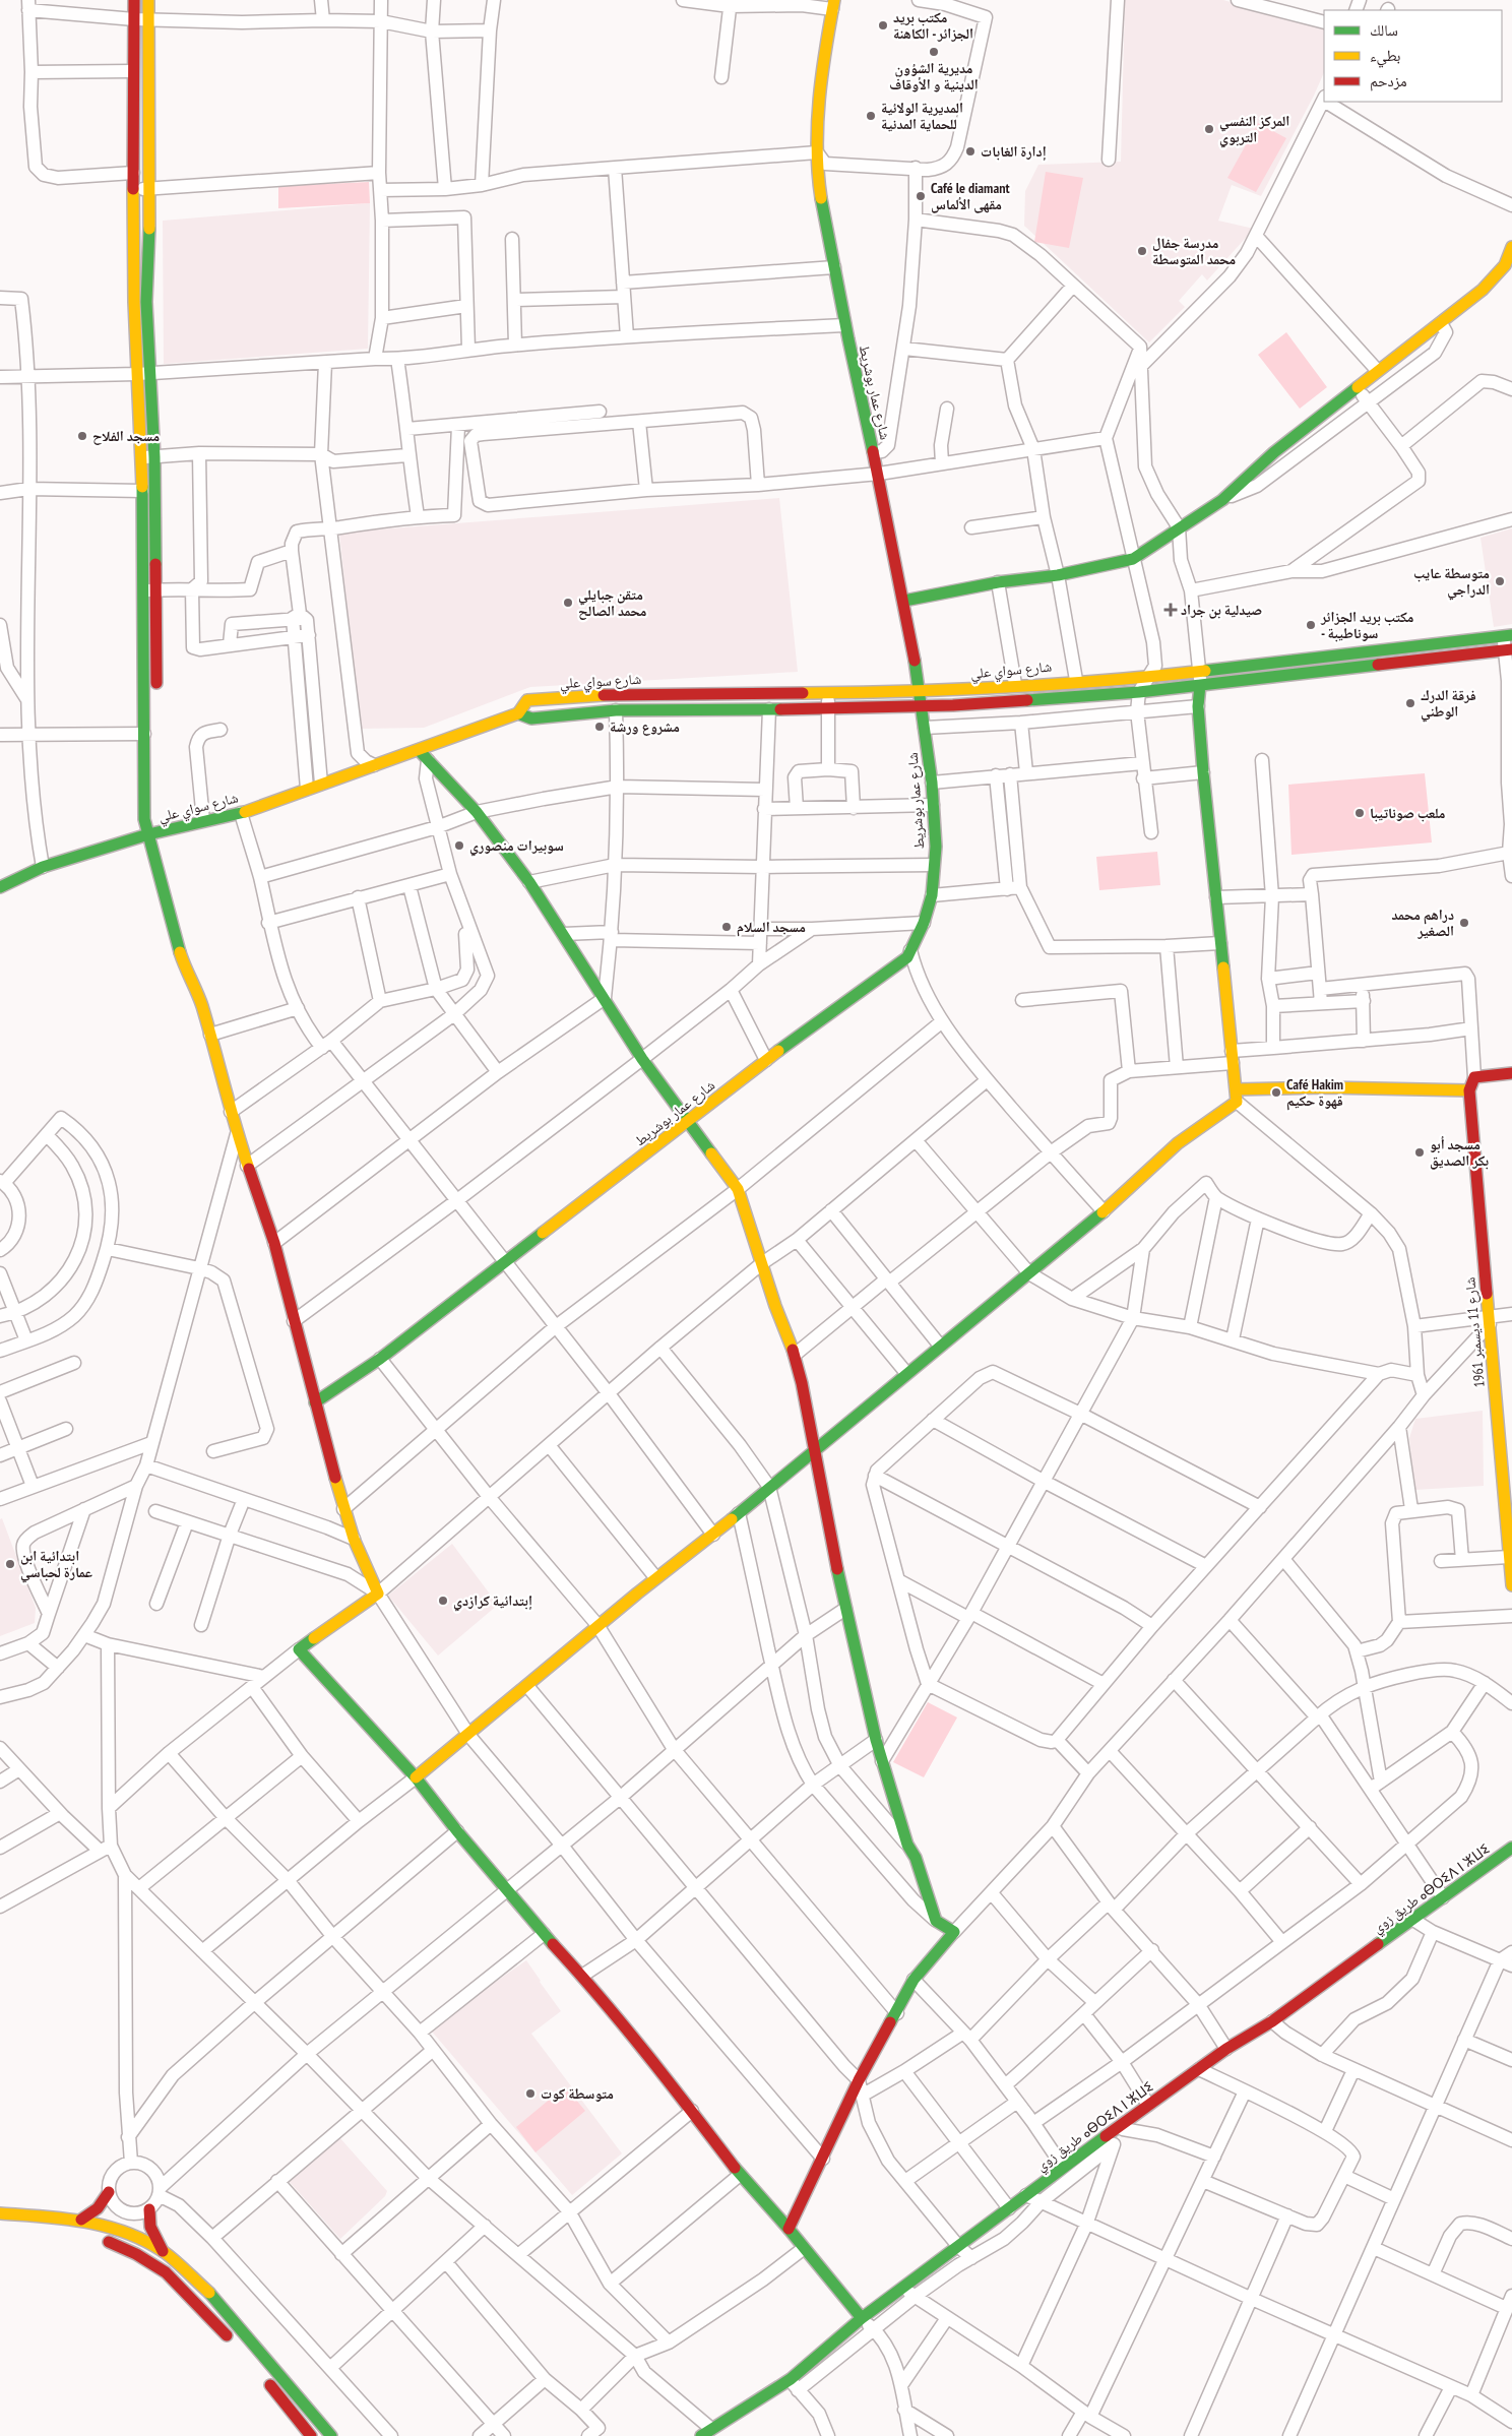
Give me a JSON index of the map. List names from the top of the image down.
{
  "streets": {
    "main road": [
      "شارع عمار بوشريط",
      "شارع سواي علي",
      "شارع 11 ديسمبر 1961",
      "طريق زوي ⴰⴱⵔⵉⴷ ⵏ ⵣⵡⵉ"
    ]
  },
  "crossings": [
    ["شارع عمار بوشريط", "شارع سواي علي"]
  ],
  "places": {
    "other": [
      "مكتب بريد الجزائر - الكاهنة",
      "مديرية الشؤون الدينية و الأوقاف",
      "المديرية الولائية للحماية المدنية",
      "المركز النفسي التربوي",
      "إدارة الغابات",
      "Café le diamant مقهى الألماس",
      "مدرسة جفال محمد المتوسطة",
      "مسجد الفلاح",
      "متوسطة عايب الدراجي",
      "متقن جبايلي محمد الصالح",
      "مكتب بريد الجزائر - سوناطيبة",
      "فرقة الدرك الوطني",
      "مشروع ورشة",
      "ملعب صوناتيبا",
      "سوبيرات منصوري",
      "دراهم محمد الصغير",
      "مسجد السلام",
      "Café Hakim قهوة حكيم",
      "مسجد أبو بكر الصديق",
      "ابتدائية ابن عمارة لحباسي",
      "إبتدائية كرازدي",
      "متوسطة كوت"
    ],
    "health": ["صيدلية بن جراد"]
  },
  "legend": ["سالك", "بطيء", "مزدحم"]
}
